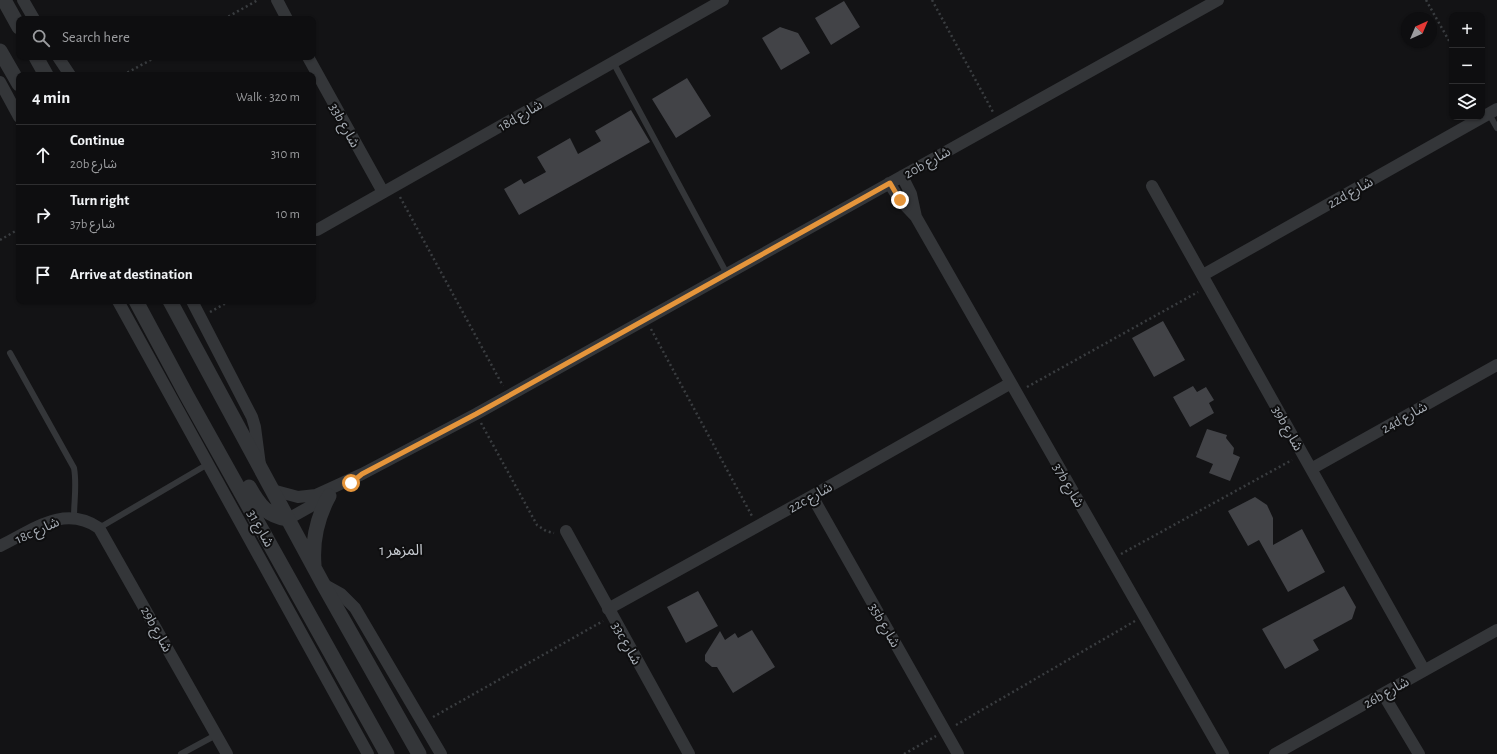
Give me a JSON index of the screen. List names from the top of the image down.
{
  "streets": {
    "street": [
      "18d شارع",
      "33b شارع",
      "20b شارع",
      "22d شارع",
      "24d شارع",
      "39b شارع",
      "37b شارع",
      "22c شارع",
      "شارع 31",
      "18c شارع",
      "35b شارع",
      "29b شارع",
      "33c شارع",
      "26b شارع"
    ]
  },
  "crossings": [
    ["18d شارع", "33b شارع"],
    ["20b شارع", "37b شارع"],
    ["20b شارع", "شارع 31"],
    ["22d شارع", "39b شارع"],
    ["24d شارع", "39b شارع"],
    ["39b شارع", "26b شارع"],
    ["37b شارع", "22c شارع"],
    ["22c شارع", "35b شارع"],
    ["22c شارع", "33c شارع"]
  ],
  "districts": ["المزهر 1"],
  "north": "top right",
  "page": {
    "map_buttons": ["+", "−"],
    "search": "Search here",
    "heading": ["4 min", "Walk · 320 m"],
    "list": [
      ["Continue", "20b شارع", "310 m"],
      ["Turn right", "37b شارع", "10 m"],
      "Arrive at destination"
    ]
  }
}
